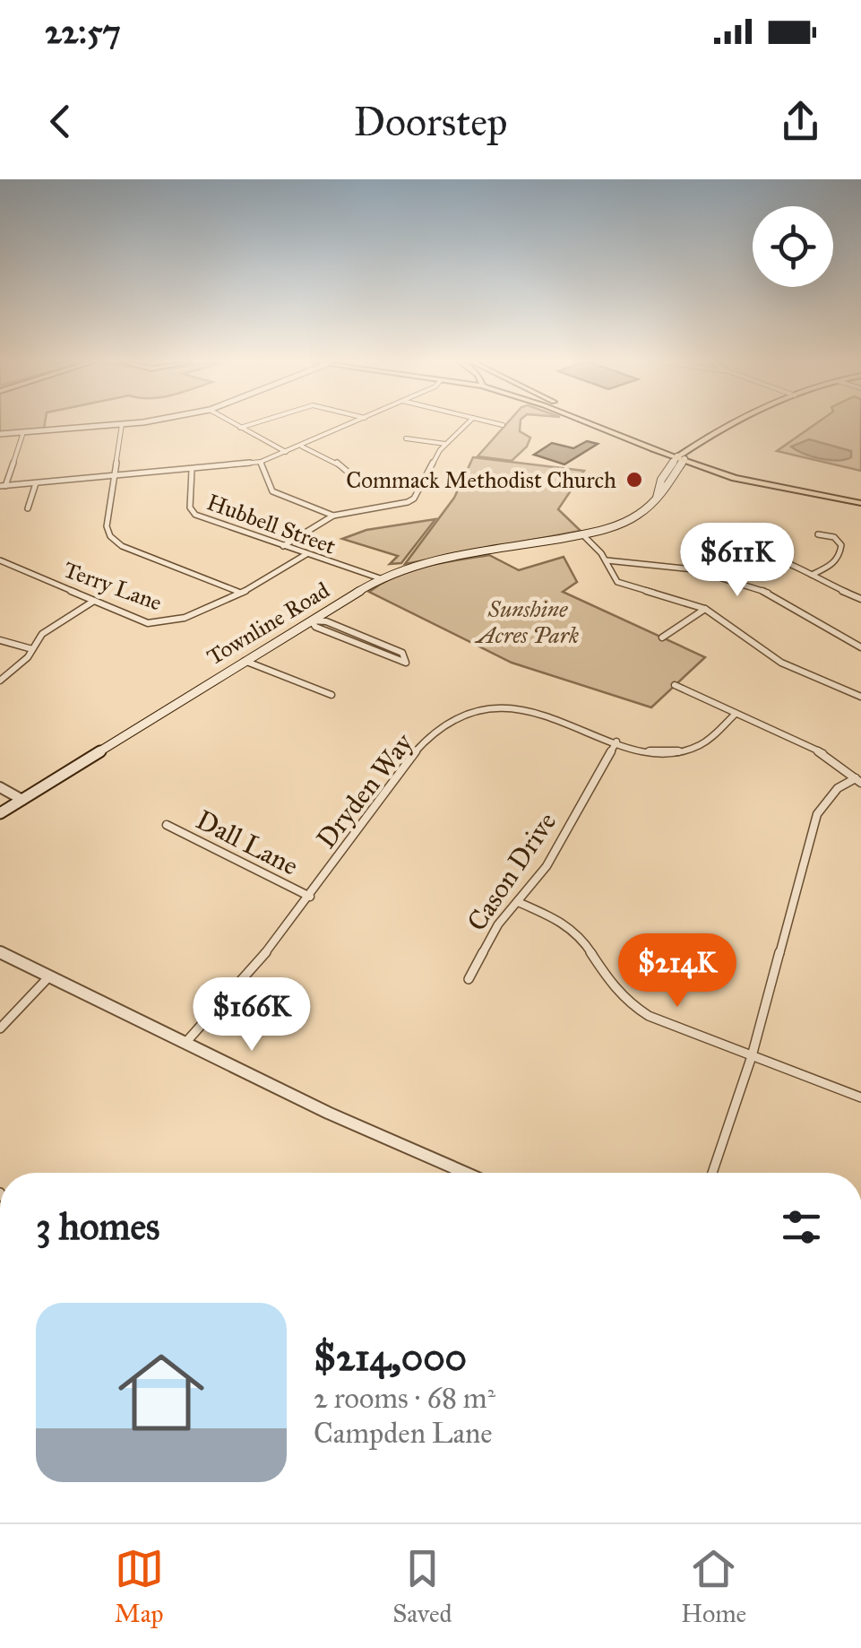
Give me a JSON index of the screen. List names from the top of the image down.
{
  "streets": {
    "main road": ["Townline Road"],
    "street": [
      "Hubbell Street",
      "Terry Lane",
      "Dryden Way",
      "Dall Lane",
      "Cason Drive"
    ]
  },
  "crossings": [
    ["Hubbell Street", "Terry Lane"],
    ["Hubbell Street", "Townline Road"],
    ["Dryden Way", "Dall Lane"],
    ["Dryden Way", "Cason Drive"]
  ],
  "parks": ["Sunshine Acres Park"],
  "places": ["Commack Methodist Church"],
  "page": {
    "status": "22:57",
    "header": "Doorstep",
    "price": ["$611K", "$214K", "$166K"],
    "heading": "3 homes",
    "list": [
      {
        "name": "$214,000",
        "note": "2 rooms · 68 m² · Campden Lane"
      }
    ],
    "tabs": ["Map", "Saved", "Home"]
  }
}
